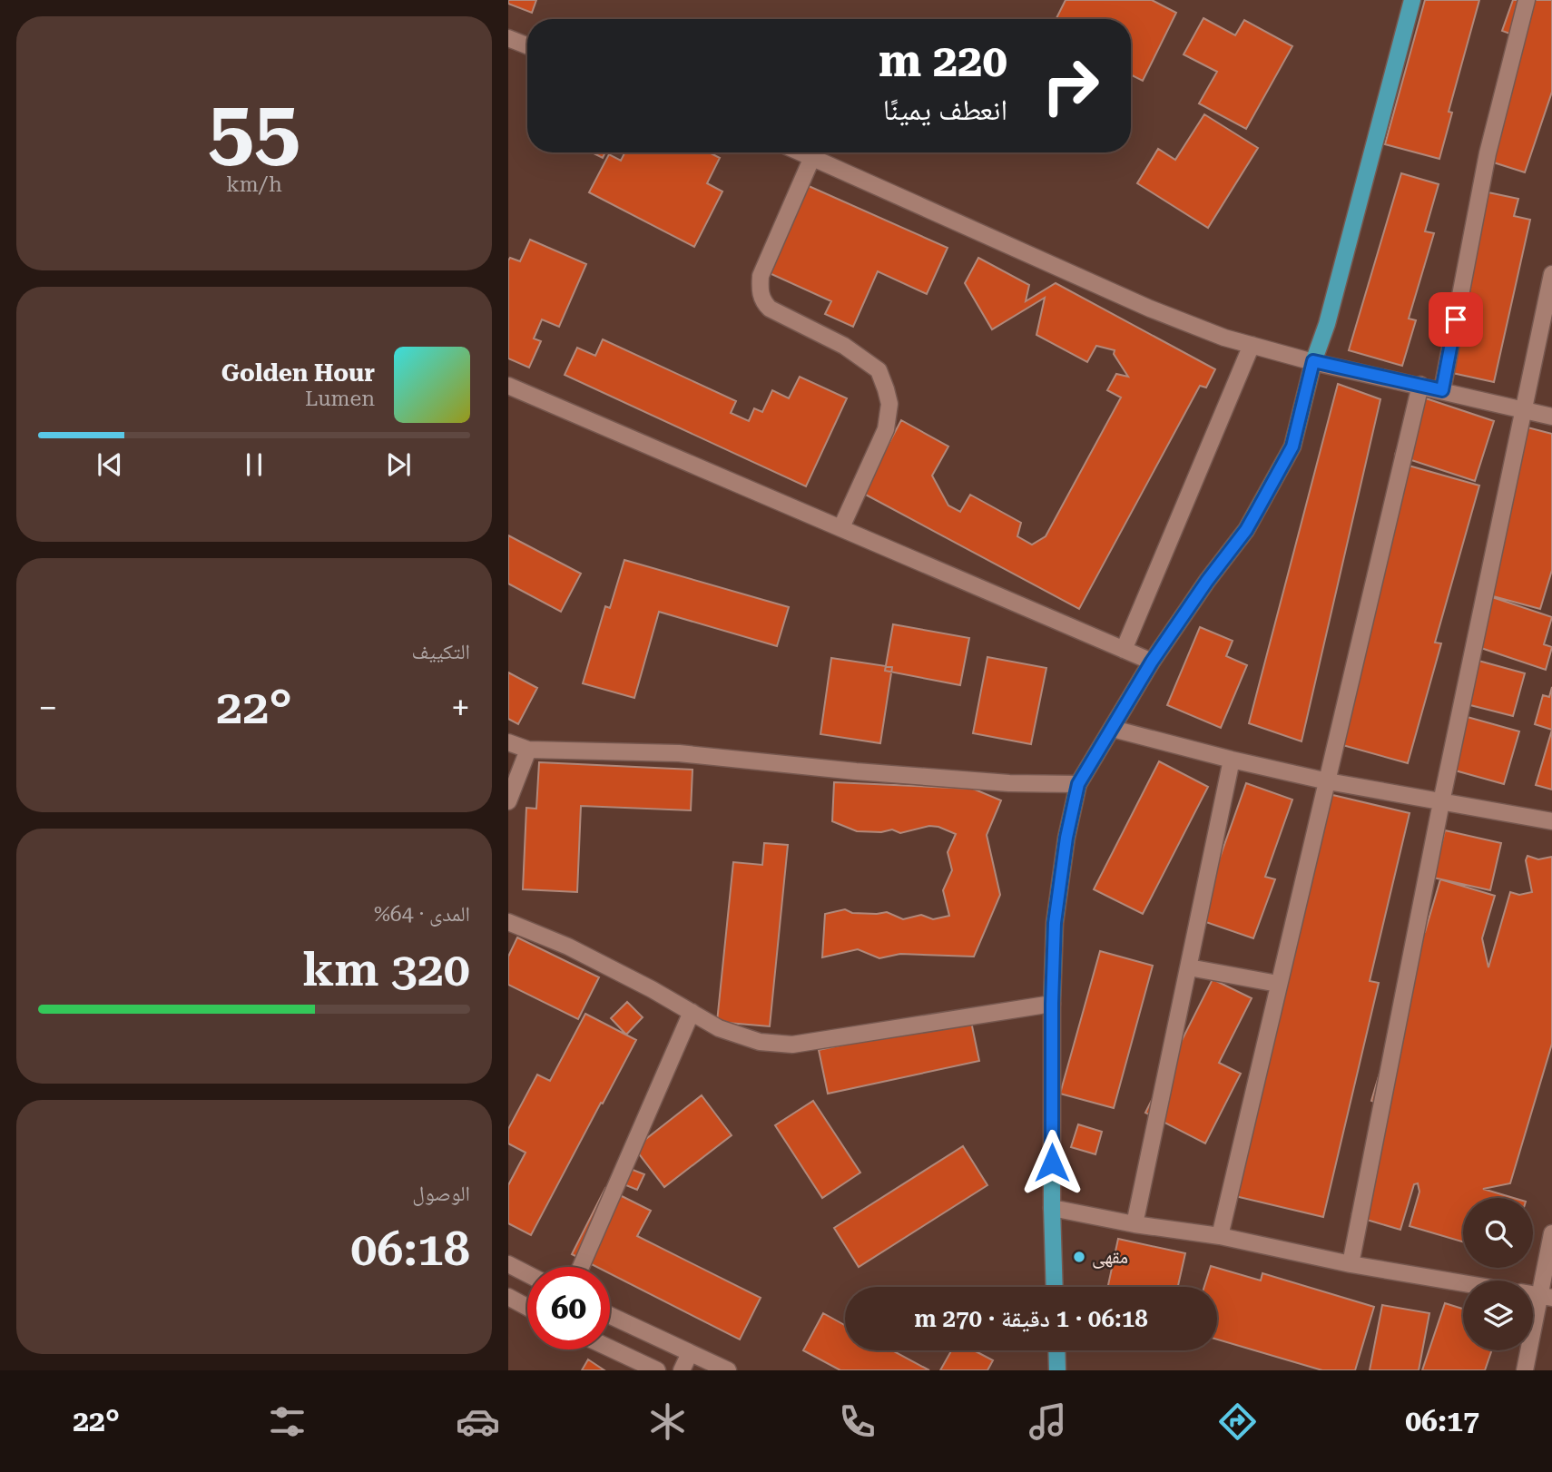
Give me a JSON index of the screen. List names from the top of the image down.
{
  "places": ["مقهى"],
  "page": {
    "tile": [
      ["55", "km/h"],
      "التكييف",
      ["المدى · 64%", "320 km"],
      ["الوصول", "06:18"]
    ],
    "turn": ["220 m", "انعطف يمينًا"],
    "song": ["Golden Hour", "Lumen"],
    "heat": ["−", "22°", "+"],
    "limit": "60",
    "trip": "06:18 · 1 دقيقة · 270 m",
    "tabs": ["06:17", "22°"]
  }
}
